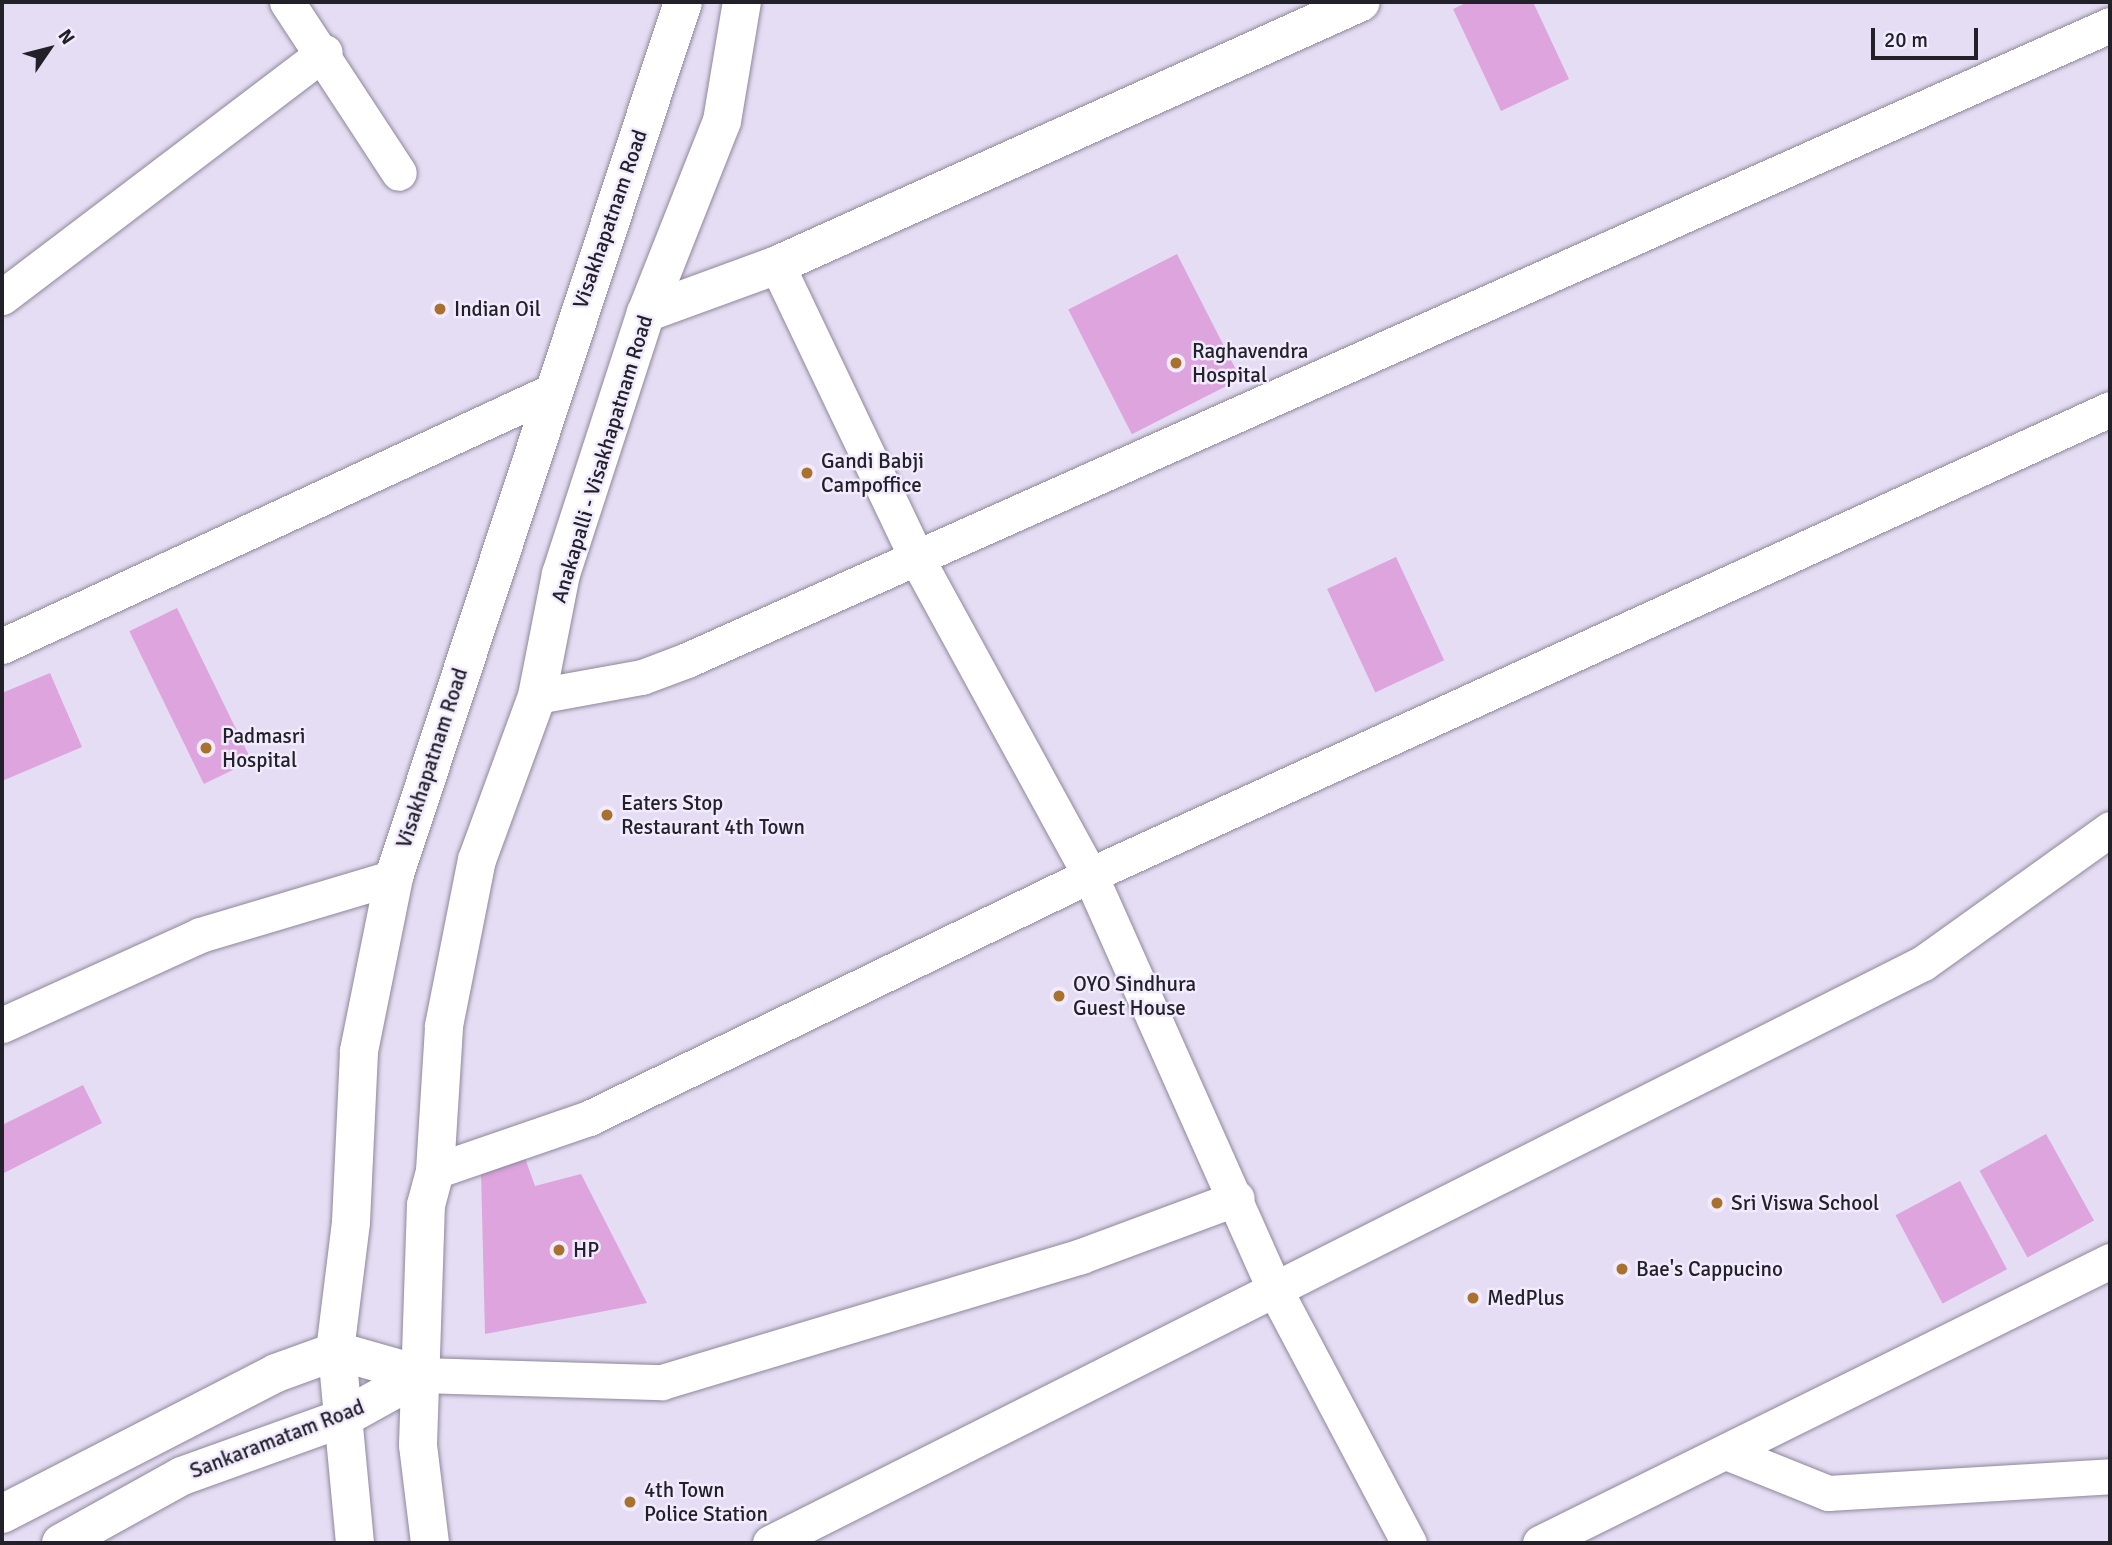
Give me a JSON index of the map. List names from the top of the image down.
{
  "streets": {
    "main road": ["Visakhapatnam Road", "Anakapalli - Visakhapatnam Road", "Sankaramatam Road"]
  },
  "crossings": [
    ["Visakhapatnam Road", "Sankaramatam Road"],
    ["Anakapalli - Visakhapatnam Road", "Sankaramatam Road"]
  ],
  "places": [
    "Indian Oil",
    "Raghavendra Hospital",
    "Gandi Babji Campoffice",
    "Padmasri Hospital",
    "Eaters Stop Restaurant 4th Town",
    "OYO Sindhura Guest House",
    "Sri Viswa School",
    "HP",
    "Bae's Cappucino",
    "MedPlus",
    "4th Town Police Station"
  ],
  "scale_bar": "20 m",
  "north": "top right"
}
